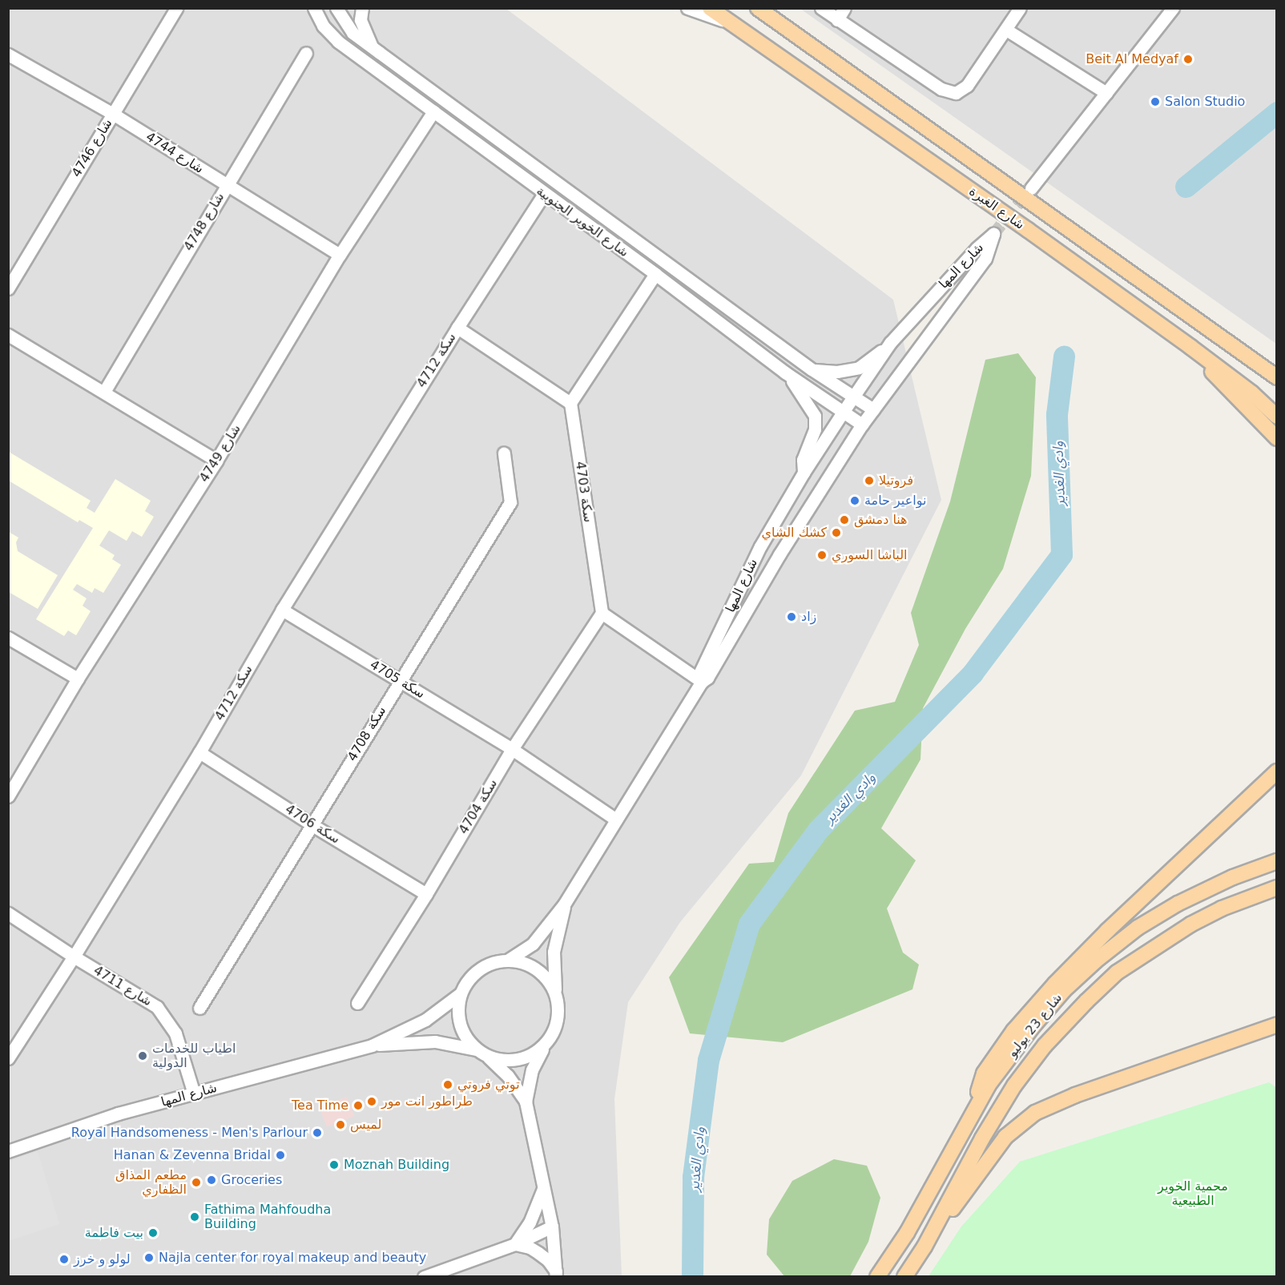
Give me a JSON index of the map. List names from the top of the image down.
{
  "streets": {
    "main road": ["شارع الغبرة", "شارع 23 يوليو"],
    "street": [
      "4746 شارع",
      "4744 شارع",
      "4748 شارع",
      "شارع الخوير الجنوبية",
      "شارع المها",
      "سكة 4712",
      "4749 شارع",
      "4703 سكة",
      "4705 سكة",
      "سكة 4708",
      "سكة 4704",
      "4706 سكة",
      "4711 شارع"
    ]
  },
  "crossings": [
    ["4746 شارع", "4744 شارع"],
    ["4744 شارع", "4748 شارع"],
    ["4744 شارع", "4749 شارع"],
    ["شارع الخوير الجنوبية", "شارع المها"],
    ["شارع الخوير الجنوبية", "سكة 4712"],
    ["شارع الخوير الجنوبية", "4749 شارع"],
    ["شارع المها", "4705 سكة"],
    ["شارع المها", "4711 شارع"],
    ["سكة 4712", "4703 سكة"],
    ["سكة 4712", "4705 سكة"],
    ["سكة 4712", "4706 سكة"],
    ["سكة 4712", "4711 شارع"],
    ["4703 سكة", "سكة 4704"],
    ["4705 سكة", "سكة 4708"],
    ["4705 سكة", "سكة 4704"],
    ["سكة 4708", "4706 سكة"],
    ["سكة 4704", "4706 سكة"]
  ],
  "water": ["وادي الغدير"],
  "parks": ["محمية الخوير الطبيعية"],
  "places": [
    "Beit Al Medyaf",
    "Salon Studio",
    "فروتيلا",
    "نواعير حامة",
    "هنا دمشق",
    "كشك الشاي",
    "الباشا السوري",
    "زاد",
    "اطياب للخدمات الدولية",
    "توتي فروتي",
    "طراطور انت مور",
    "Tea Time",
    "لميس",
    "Royal Handsomeness - Men's Parlour",
    "Hanan & Zevenna Bridal",
    "Moznah Building",
    "Groceries",
    "مطعم المذاق الظفاري",
    "Fathima Mahfoudha Building",
    "بيت فاطمة",
    "Najla center for royal makeup and beauty",
    "لولو و خرز"
  ]
}
